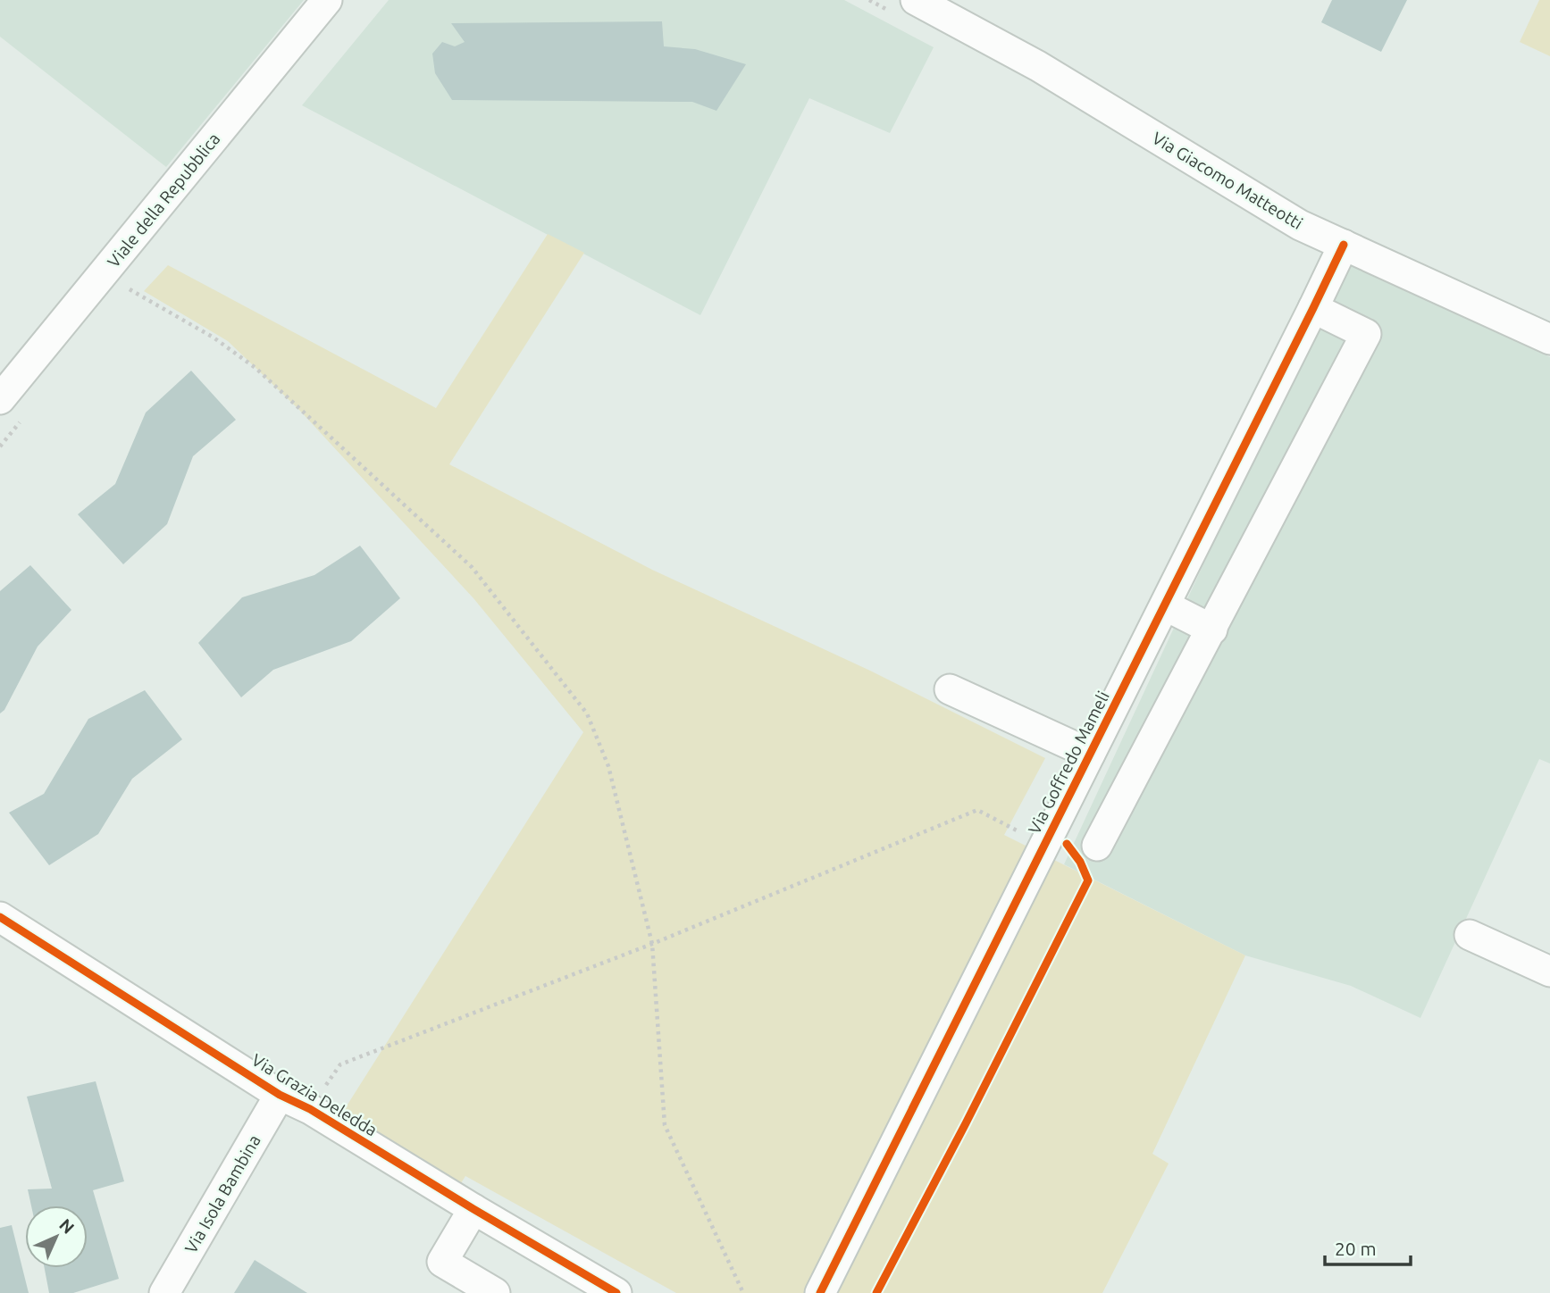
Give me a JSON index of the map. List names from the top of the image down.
{
  "streets": {
    "street": [
      "Via Giacomo Matteotti",
      "Viale della Repubblica",
      "Via Goffredo Mameli",
      "Via Grazia Deledda",
      "Via Isola Bambina"
    ]
  },
  "crossings": [
    ["Via Giacomo Matteotti", "Via Goffredo Mameli"],
    ["Via Grazia Deledda", "Via Isola Bambina"]
  ],
  "scale_bar": "20 m",
  "north": "top right"
}
